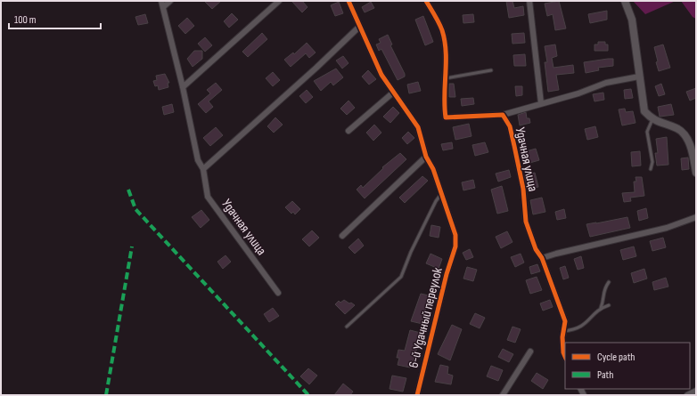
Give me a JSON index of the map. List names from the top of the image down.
{
  "streets": {
    "street": ["Удачная улица", "6-й Удачный переулок"]
  },
  "legend": ["Cycle path", "Path"],
  "scale_bar": "100 m"
}
